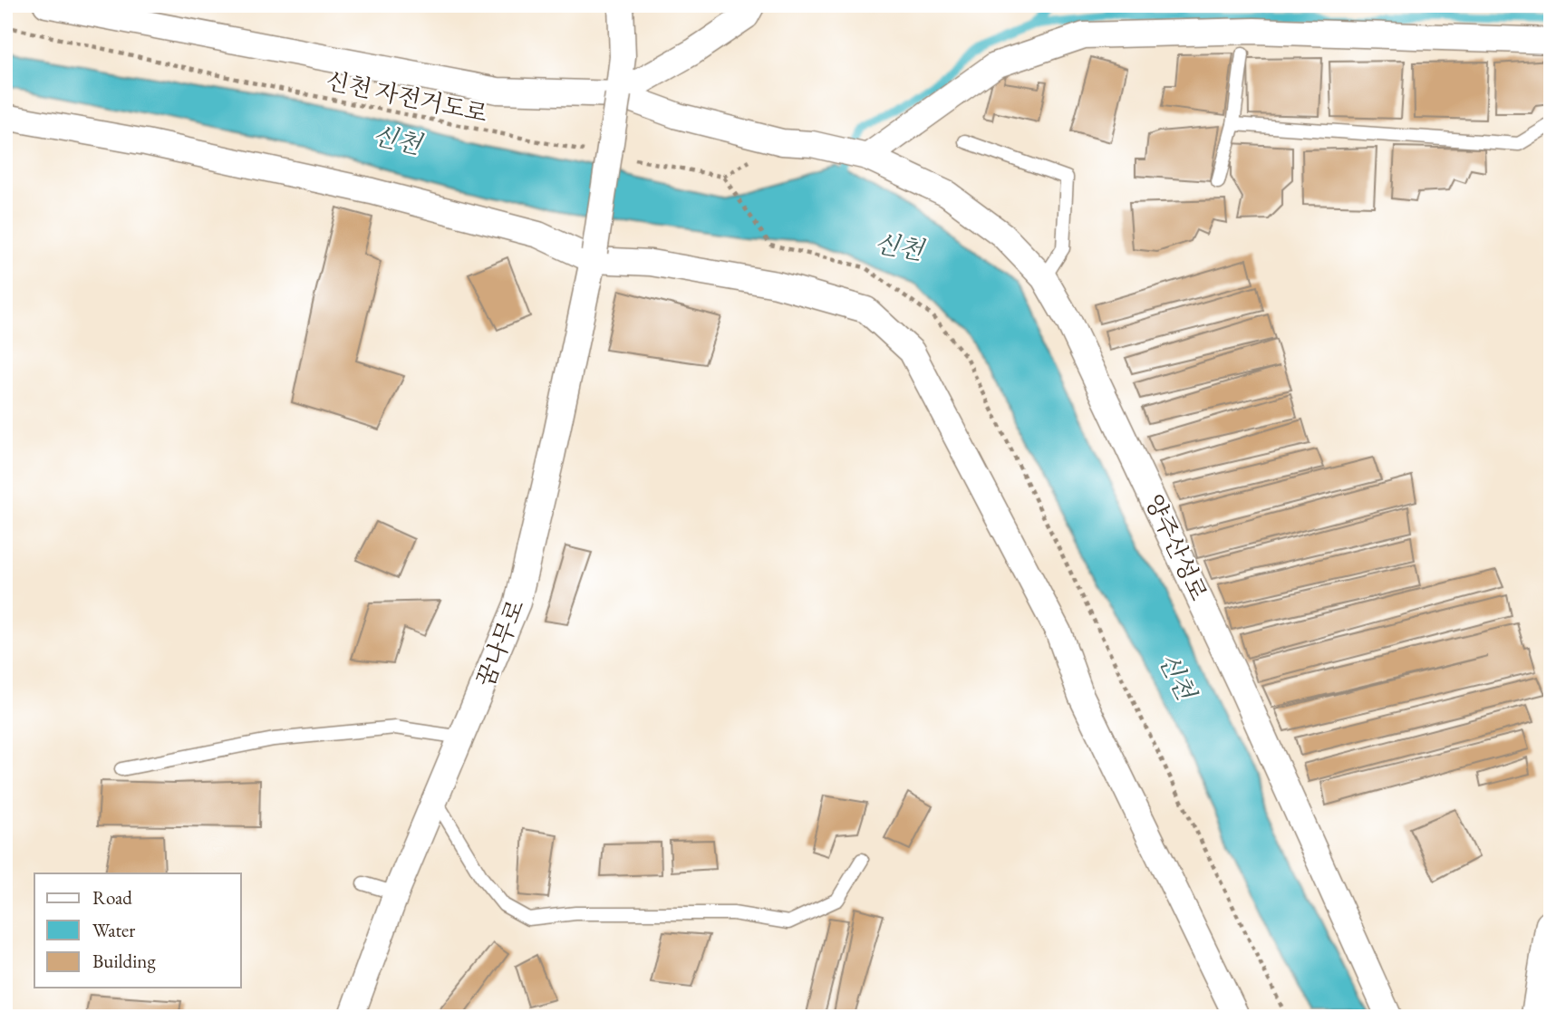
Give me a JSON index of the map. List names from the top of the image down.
{
  "streets": {
    "street": ["양주산성로", "꿈나무로"],
    "path": ["신천 자전거도로"]
  },
  "crossings": [
    ["양주산성로", "꿈나무로"]
  ],
  "water": ["신천"],
  "legend": ["Road", "Water", "Building"]
}
